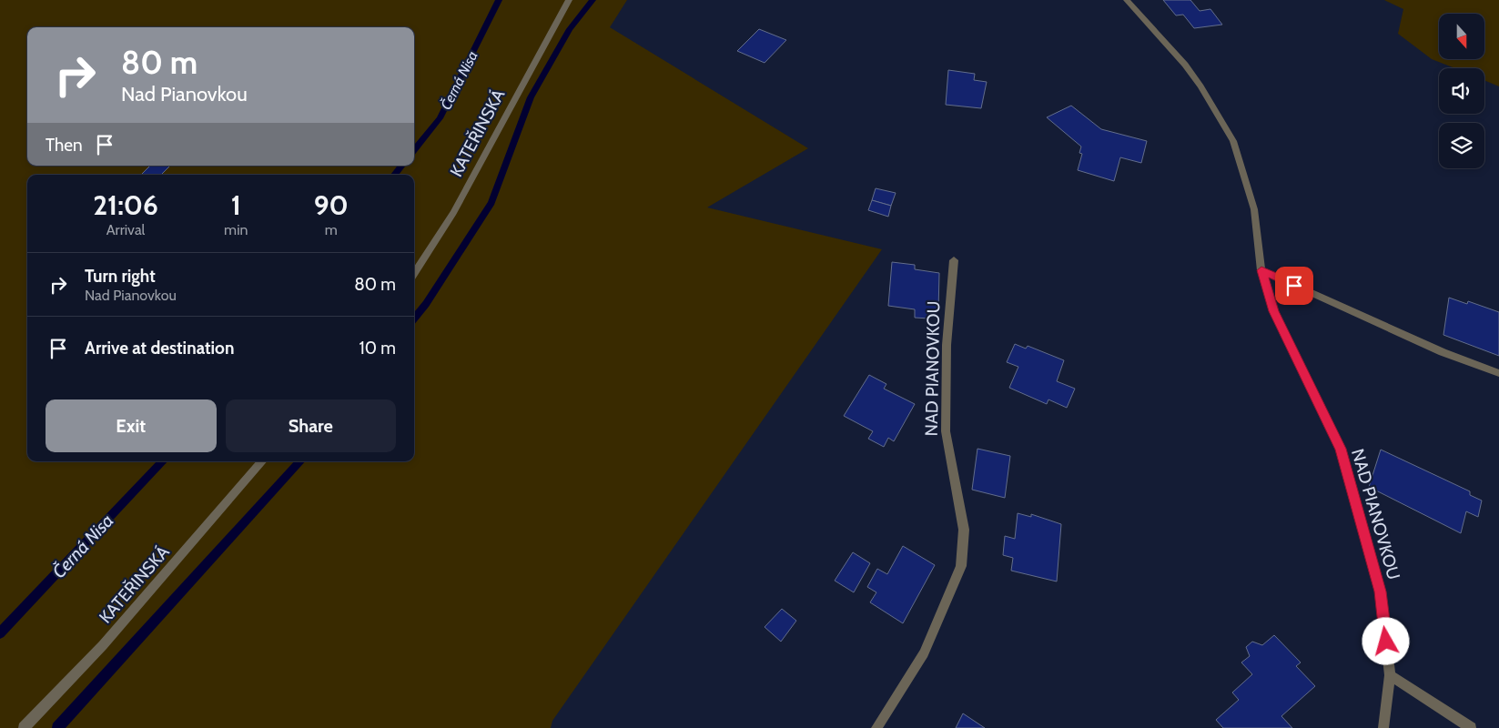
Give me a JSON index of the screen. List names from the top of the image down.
{
  "streets": {
    "street": ["KATEŘINSKÁ", "NAD PIANOVKOU"]
  },
  "water": ["Černá Nisa"],
  "north": "bottom",
  "page": {
    "turn": ["80 m", "Nad Pianovkou"],
    "then": "Then",
    "eta": [
      "21:06",
      "Arrival",
      "1",
      "min",
      "90",
      "m"
    ],
    "list": [
      {
        "name": "Turn right",
        "note": "Nad Pianovkou",
        "value": "80 m"
      },
      {
        "name": "Arrive at destination",
        "value": "10 m"
      }
    ],
    "buttons": ["Exit", "Share"]
  }
}
